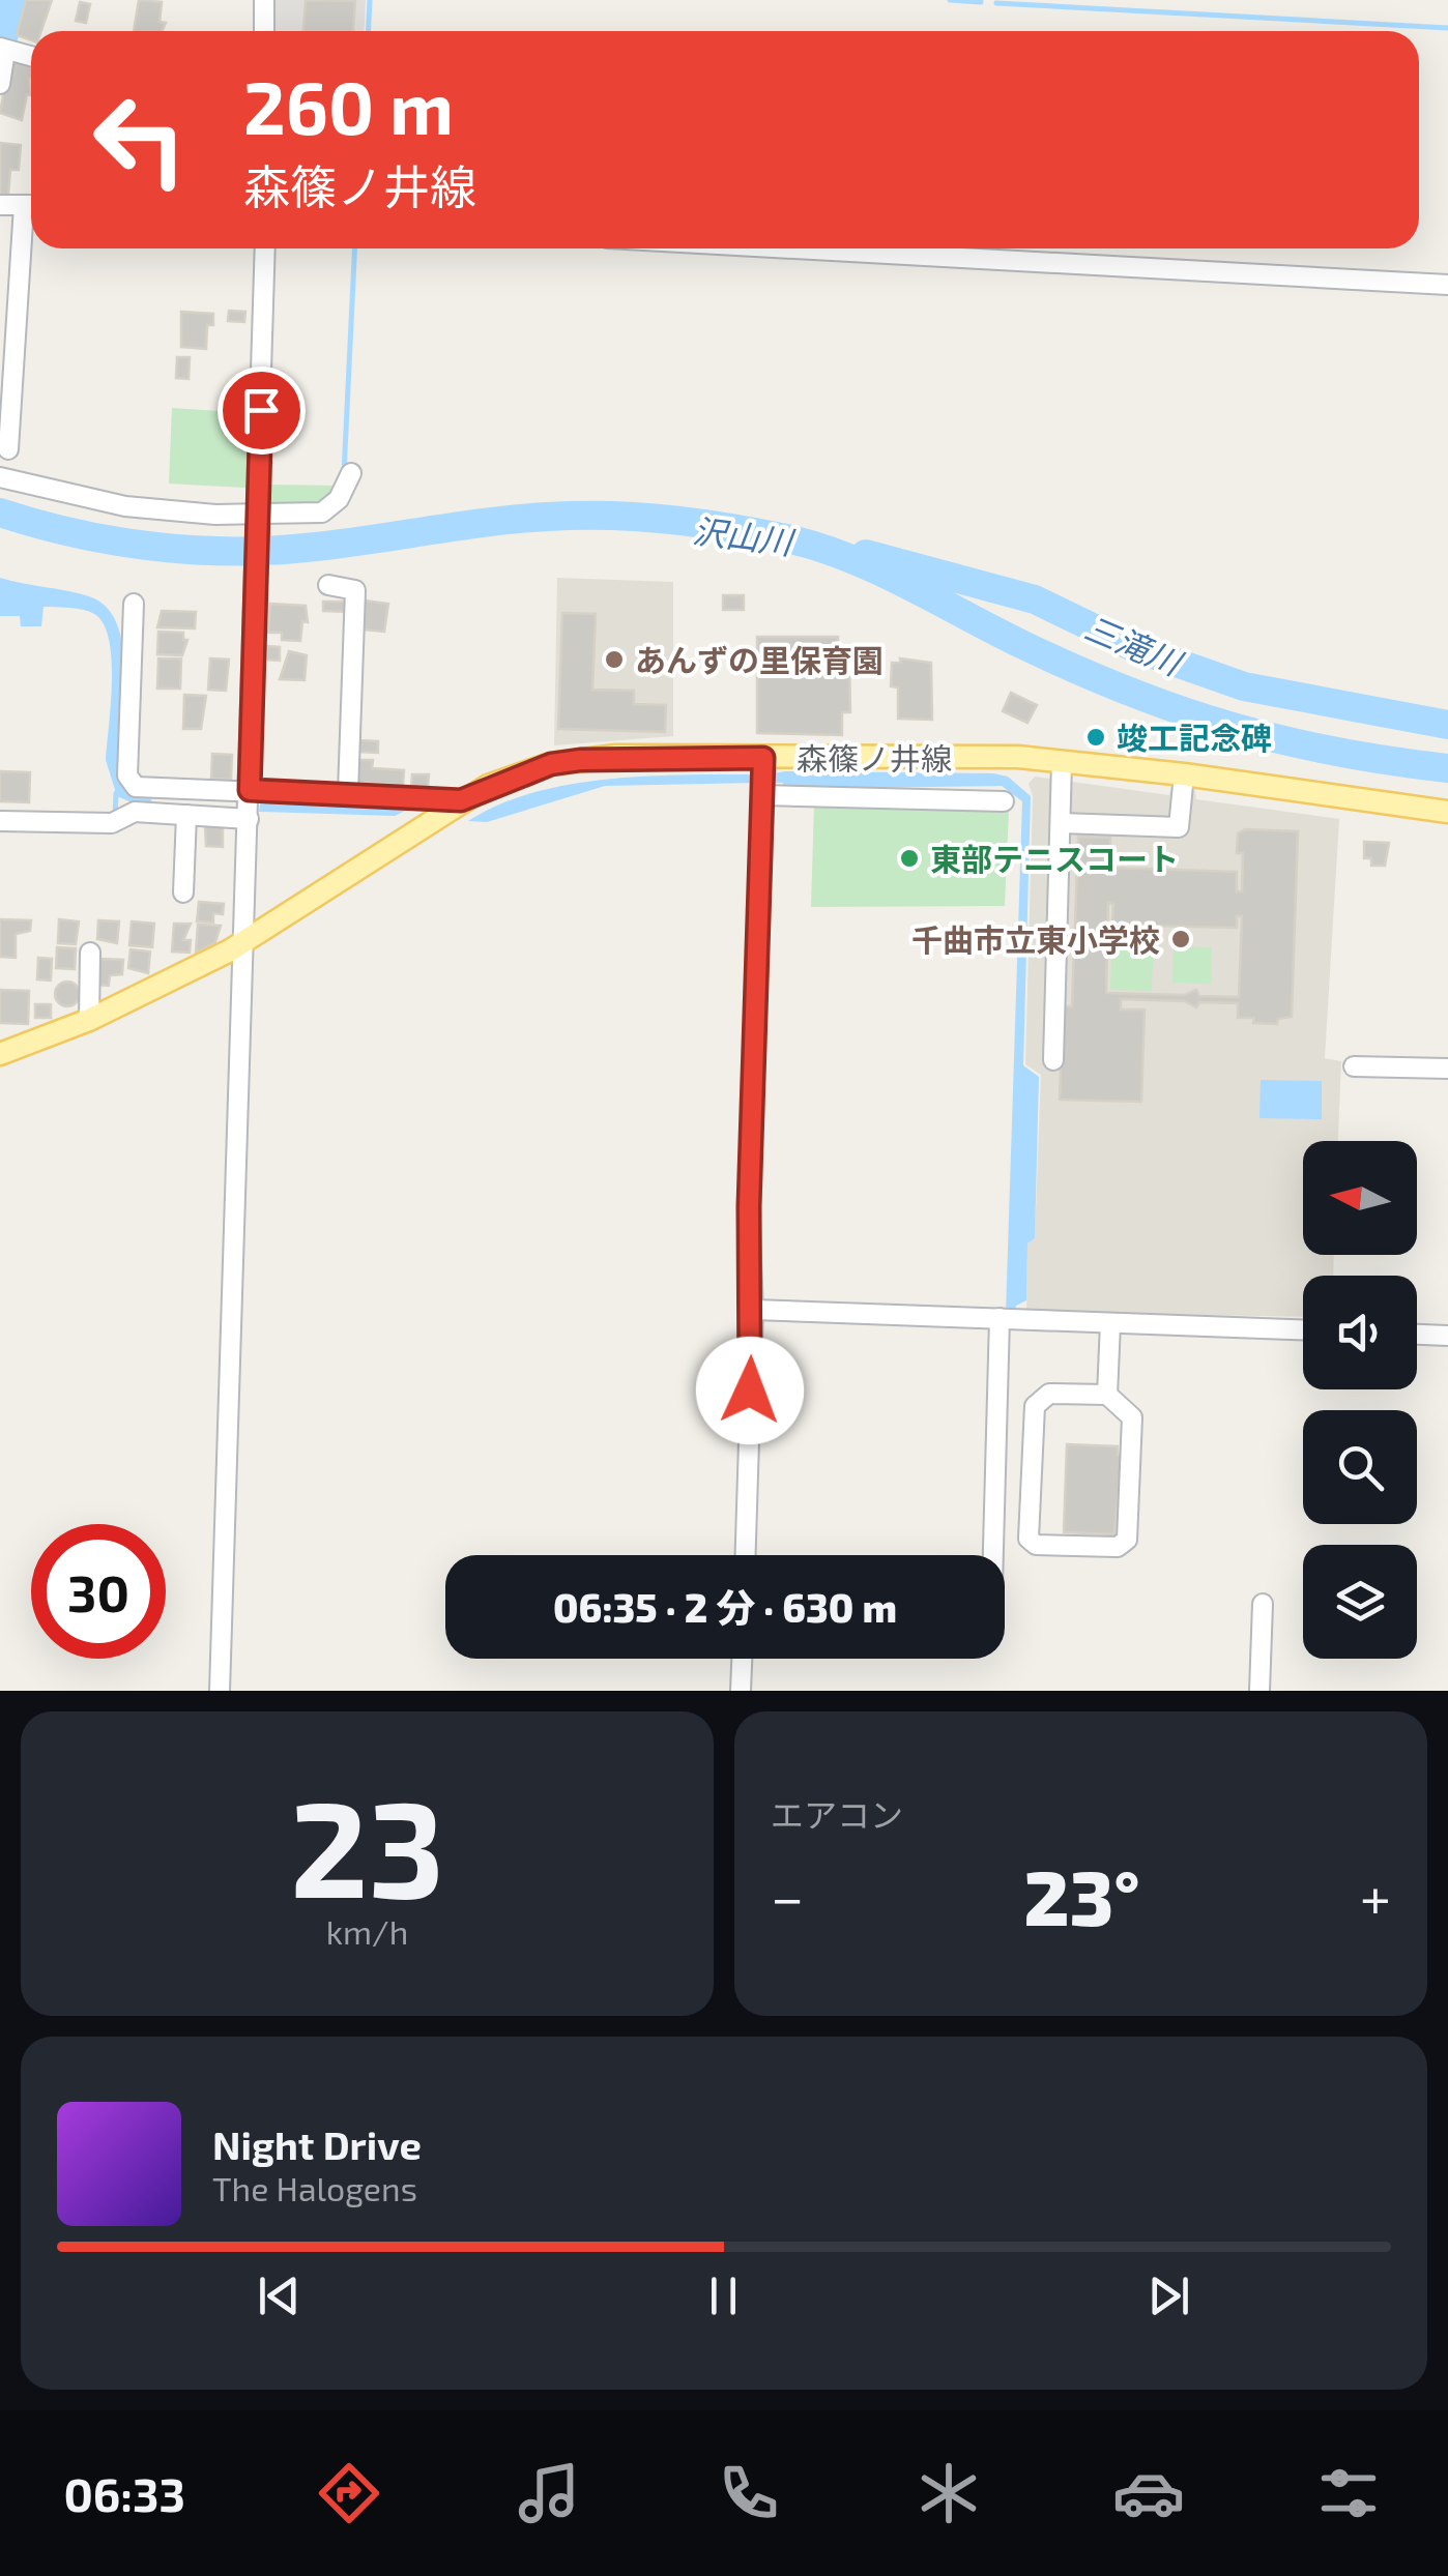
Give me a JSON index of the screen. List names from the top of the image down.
{
  "streets": {
    "main road": ["森篠ノ井線"]
  },
  "water": ["沢山川", "三滝川"],
  "places": [
    "あんずの里保育園",
    "竣工記念碑",
    "東部テニスコート",
    "千曲市立東小学校"
  ],
  "north": "left",
  "page": {
    "turn": ["260 m", "森篠ノ井線"],
    "limit": "30",
    "trip": "06:35 · 2 分 · 630 m",
    "tile": [
      ["23", "km/h"],
      "エアコン"
    ],
    "heat": ["−", "23°", "+"],
    "song": ["Night Drive", "The Halogens"],
    "tabs": "06:33"
  }
}
